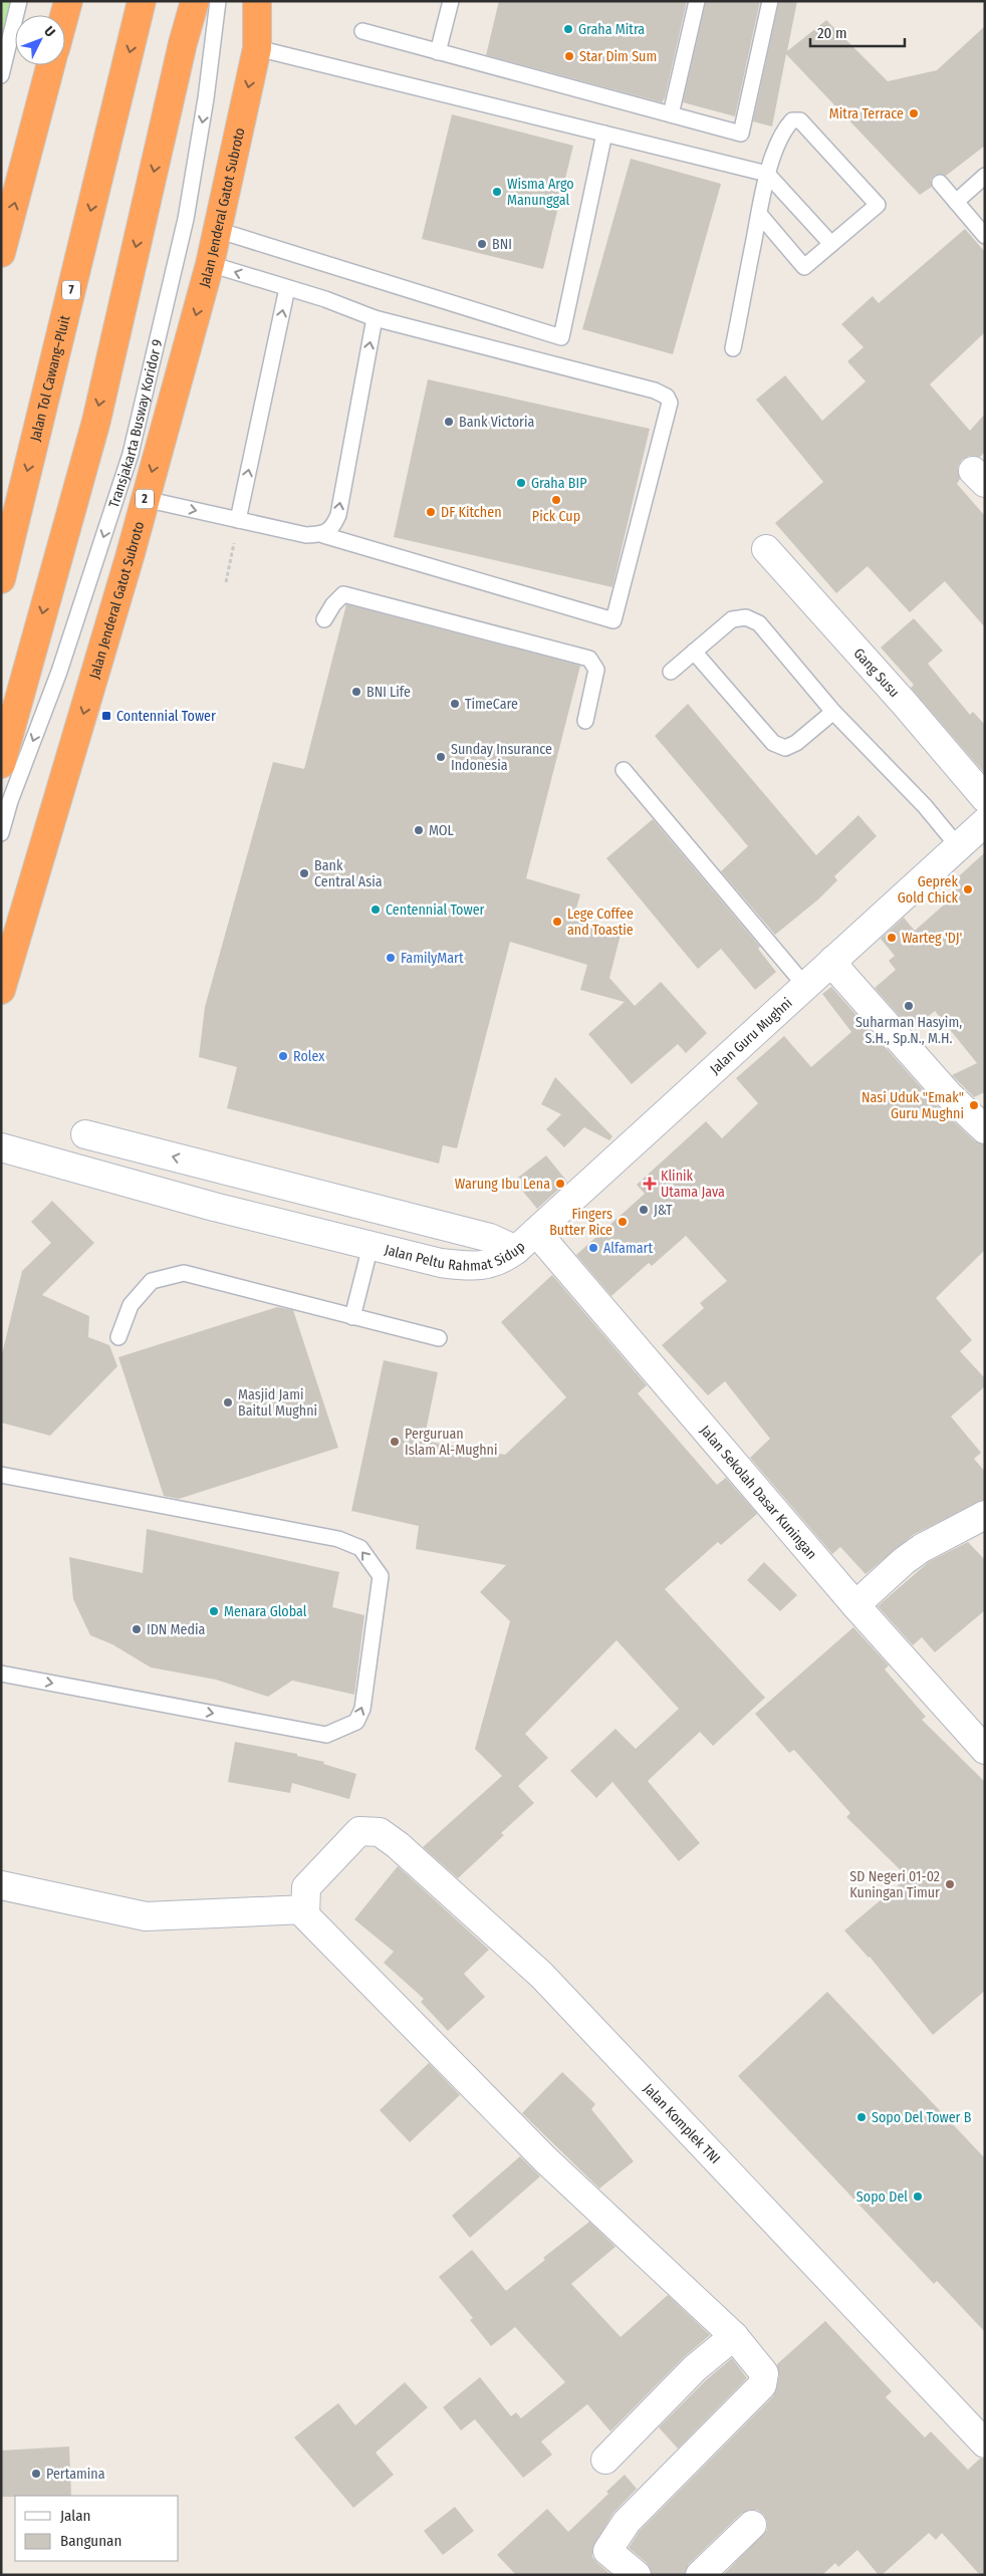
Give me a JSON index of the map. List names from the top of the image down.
{
  "streets": {
    "highway": [
      "Jalan Jenderal Gatot Subroto",
      "7",
      "Jalan Tol Cawang–Pluit",
      "2"
    ],
    "street": [
      "Gang Susu",
      "Jalan Guru Mughni",
      "Jalan Peltu Rahmat Sidup",
      "Jalan Sekolah Dasar Kuningan",
      "Jalan Komplek TNI"
    ],
    "lane": ["Transjakarta Busway Koridor 9"]
  },
  "crossings": [
    ["Jalan Guru Mughni", "Jalan Peltu Rahmat Sidup"],
    ["Jalan Guru Mughni", "Jalan Sekolah Dasar Kuningan"]
  ],
  "one_way": ["Transjakarta Busway Koridor 9"],
  "places": {
    "other": [
      "Graha Mitra",
      "Star Dim Sum",
      "Mitra Terrace",
      "Wisma Argo Manunggal",
      "BNI",
      "Bank Victoria",
      "Graha BIP",
      "Pick Cup",
      "DF Kitchen",
      "BNI Life",
      "TimeCare",
      "Sunday Insurance Indonesia",
      "MOL",
      "Bank Central Asia",
      "Geprek Gold Chick",
      "Centennial Tower",
      "Lege Coffee and Toastie",
      "Warteg 'DJ'",
      "FamilyMart",
      "Suharman Hasyim, S.H., Sp.N., M.H.",
      "Rolex",
      "Nasi Uduk \"Emak\" Guru Mughni",
      "Warung Ibu Lena",
      "J&T",
      "Fingers Butter Rice",
      "Alfamart",
      "Masjid Jami Baitul Mughni",
      "Perguruan Islam Al-Mughni",
      "Menara Global",
      "IDN Media",
      "SD Negeri 01-02 Kuningan Timur",
      "Sopo Del Tower B",
      "Sopo Del",
      "Pertamina"
    ],
    "transit": ["Contennial Tower"],
    "health": ["Klinik Utama Java"]
  },
  "legend": ["Jalan", "Bangunan"],
  "scale_bar": "20 m",
  "north": "top right"
}
